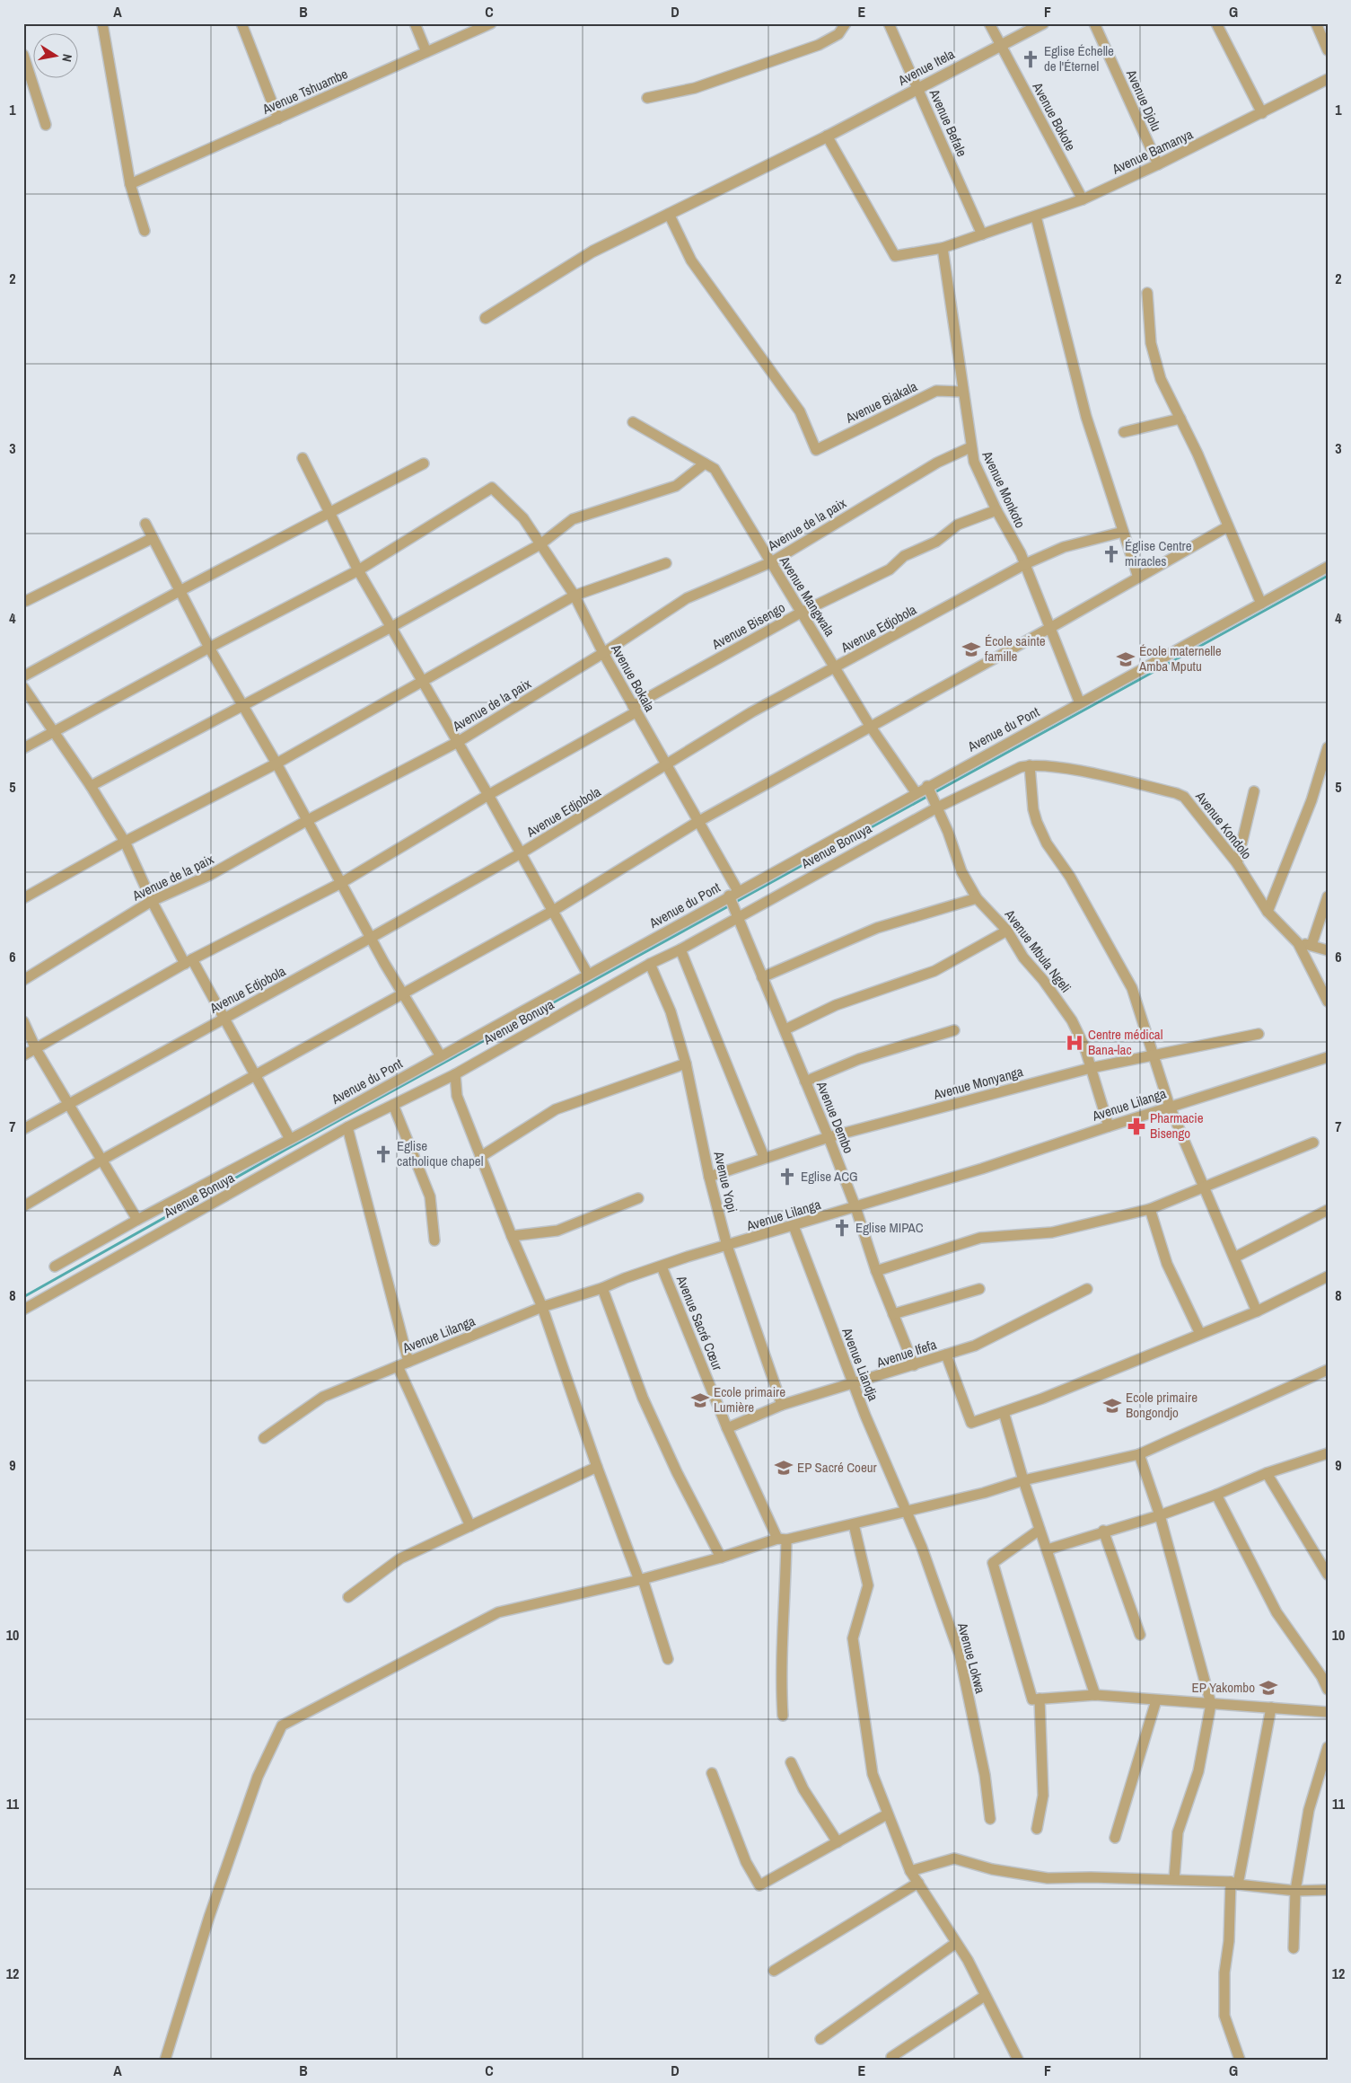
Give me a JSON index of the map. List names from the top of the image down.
{
  "streets": {
    "street": [
      "Avenue Itela",
      "Avenue Tshuambe",
      "Avenue Djolu",
      "Avenue Bokote",
      "Avenue Befale",
      "Avenue Bamanya",
      "Avenue Biakala",
      "Avenue Monkoto",
      "Avenue de la paix",
      "Avenue Mangwala",
      "Avenue Bisengo",
      "Avenue Edjobola",
      "Avenue Bokala",
      "Avenue du Pont",
      "Avenue Kondolo",
      "Avenue Bonuya",
      "Avenue Mbula Ngeli",
      "Avenue Monyanga",
      "Avenue Lilanga",
      "Avenue Dembo",
      "Avenue Yopi",
      "Avenue Sacré Cœur",
      "Avenue Ifefa",
      "Avenue Liandja",
      "Avenue Lokwa"
    ]
  },
  "crossings": [
    ["Avenue Itela", "Avenue Bokote"],
    ["Avenue Itela", "Avenue Befale"],
    ["Avenue Itela", "Avenue Bamanya"],
    ["Avenue Itela", "Avenue Biakala"],
    ["Avenue Djolu", "Avenue Bamanya"],
    ["Avenue Bokote", "Avenue Bamanya"],
    ["Avenue Befale", "Avenue Bamanya"],
    ["Avenue Bamanya", "Avenue Monkoto"],
    ["Avenue Biakala", "Avenue Monkoto"],
    ["Avenue Monkoto", "Avenue de la paix"],
    ["Avenue Monkoto", "Avenue Bisengo"],
    ["Avenue Monkoto", "Avenue Edjobola"],
    ["Avenue Monkoto", "Avenue du Pont"],
    ["Avenue de la paix", "Avenue Mangwala"],
    ["Avenue de la paix", "Avenue Bokala"],
    ["Avenue Mangwala", "Avenue Bisengo"],
    ["Avenue Mangwala", "Avenue Edjobola"],
    ["Avenue Mangwala", "Avenue du Pont"],
    ["Avenue Bisengo", "Avenue Bokala"],
    ["Avenue Edjobola", "Avenue Bokala"],
    ["Avenue Bokala", "Avenue du Pont"],
    ["Avenue Bokala", "Avenue Bonuya"],
    ["Avenue Bokala", "Avenue Dembo"],
    ["Avenue du Pont", "Avenue Bonuya"],
    ["Avenue du Pont", "Avenue Mbula Ngeli"],
    ["Avenue du Pont", "Avenue Dembo"],
    ["Avenue Kondolo", "Avenue Bonuya"],
    ["Avenue Bonuya", "Avenue Mbula Ngeli"],
    ["Avenue Bonuya", "Avenue Dembo"],
    ["Avenue Bonuya", "Avenue Yopi"],
    ["Avenue Mbula Ngeli", "Avenue Monyanga"],
    ["Avenue Mbula Ngeli", "Avenue Lilanga"],
    ["Avenue Monyanga", "Avenue Dembo"],
    ["Avenue Monyanga", "Avenue Yopi"],
    ["Avenue Lilanga", "Avenue Dembo"],
    ["Avenue Lilanga", "Avenue Yopi"],
    ["Avenue Lilanga", "Avenue Sacré Cœur"],
    ["Avenue Lilanga", "Avenue Liandja"],
    ["Avenue Dembo", "Avenue Ifefa"],
    ["Avenue Yopi", "Avenue Ifefa"],
    ["Avenue Sacré Cœur", "Avenue Ifefa"],
    ["Avenue Ifefa", "Avenue Liandja"],
    ["Avenue Liandja", "Avenue Lokwa"]
  ],
  "places": {
    "church": [
      "Eglise Échelle de l'Éternel",
      "Église Centre miracles",
      "Eglise catholique chapel",
      "Eglise ACG",
      "Eglise MIPAC"
    ],
    "school or university": [
      "École sainte famille",
      "École maternelle Amba Mputu",
      "Ecole primaire Lumière",
      "Ecole primaire Bongondjo",
      "EP Sacré Coeur",
      "EP Yakombo"
    ],
    "hospital": ["Centre médical Bana-lac"],
    "pharmacy": ["Pharmacie Bisengo"]
  },
  "north": "right",
  "grid": {
    "columns": [
      "A",
      "B",
      "C",
      "D",
      "E",
      "F",
      "G"
    ],
    "rows": [
      "1",
      "2",
      "3",
      "4",
      "5",
      "6",
      "7",
      "8",
      "9",
      "10",
      "11",
      "12"
    ]
  }
}
